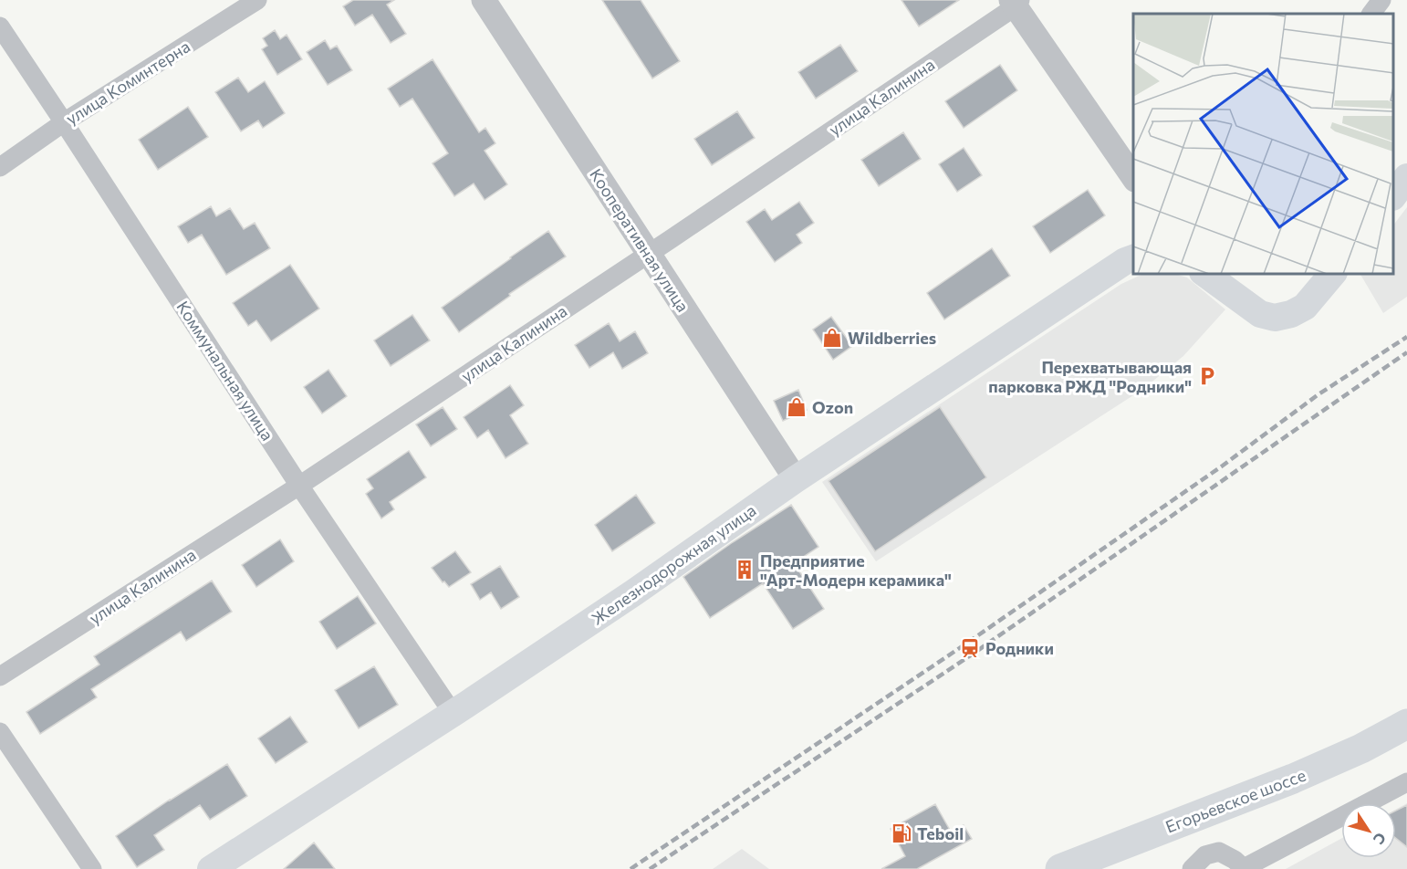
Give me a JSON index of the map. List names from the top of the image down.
{
  "streets": {
    "main road": ["Железнодорожная улица", "Егорьевское шоссе"],
    "street": [
      "улица Коминтерна",
      "улица Калинина",
      "Кооперативная улица",
      "Коммунальная улица"
    ]
  },
  "crossings": [
    ["улица Коминтерна", "Коммунальная улица"],
    ["улица Калинина", "Кооперативная улица"],
    ["улица Калинина", "Коммунальная улица"],
    ["Кооперативная улица", "Железнодорожная улица"],
    ["Коммунальная улица", "Железнодорожная улица"]
  ],
  "places": {
    "shop": ["Wildberries", "Ozon"],
    "parking": ["Перехватывающая парковка РЖД \"Родники\""],
    "building": ["Предприятие \"Арт-Модерн керамика\""],
    "station": ["Родники"],
    "fuel station": ["Teboil"]
  },
  "north": "bottom right"
}
